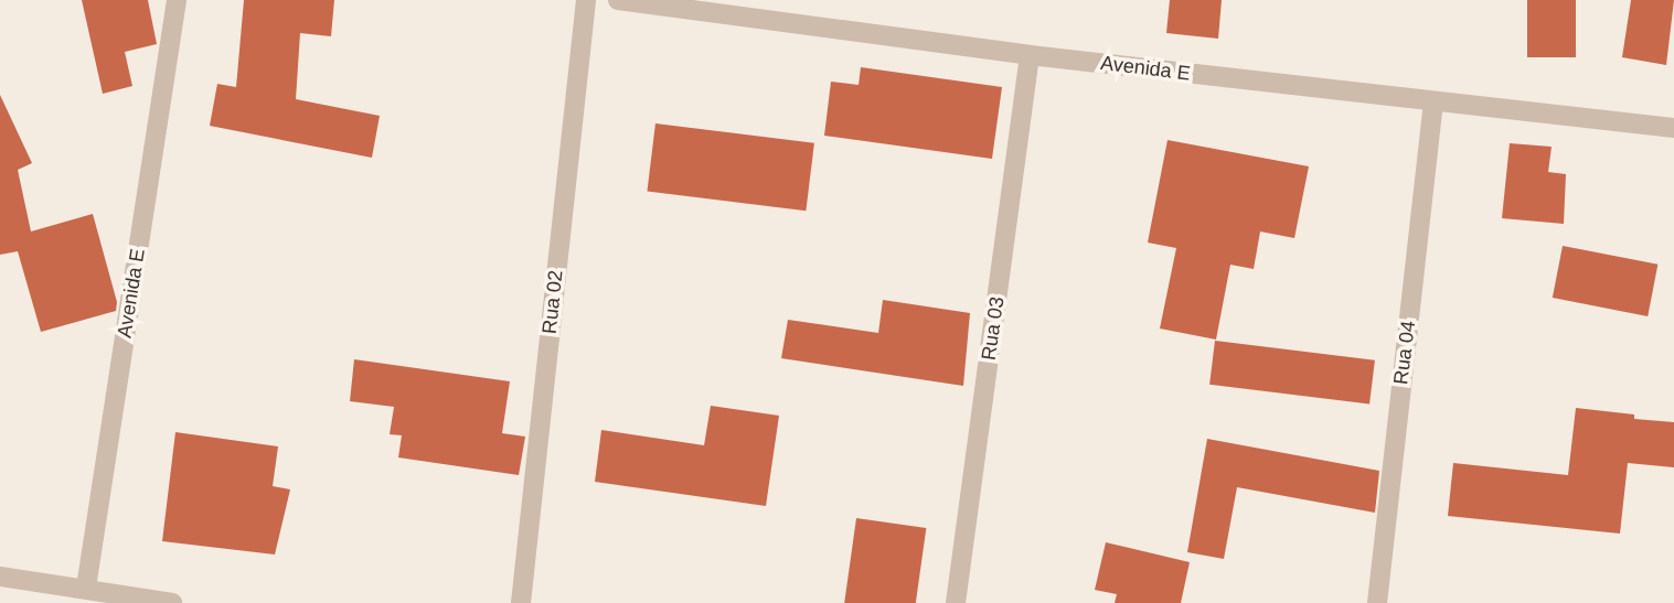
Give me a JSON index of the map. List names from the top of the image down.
{
  "streets": {
    "street": [
      "Avenida E",
      "Rua 02",
      "Rua 03",
      "Rua 04"
    ]
  },
  "crossings": [
    ["Avenida E", "Rua 03"],
    ["Avenida E", "Rua 04"]
  ]
}
